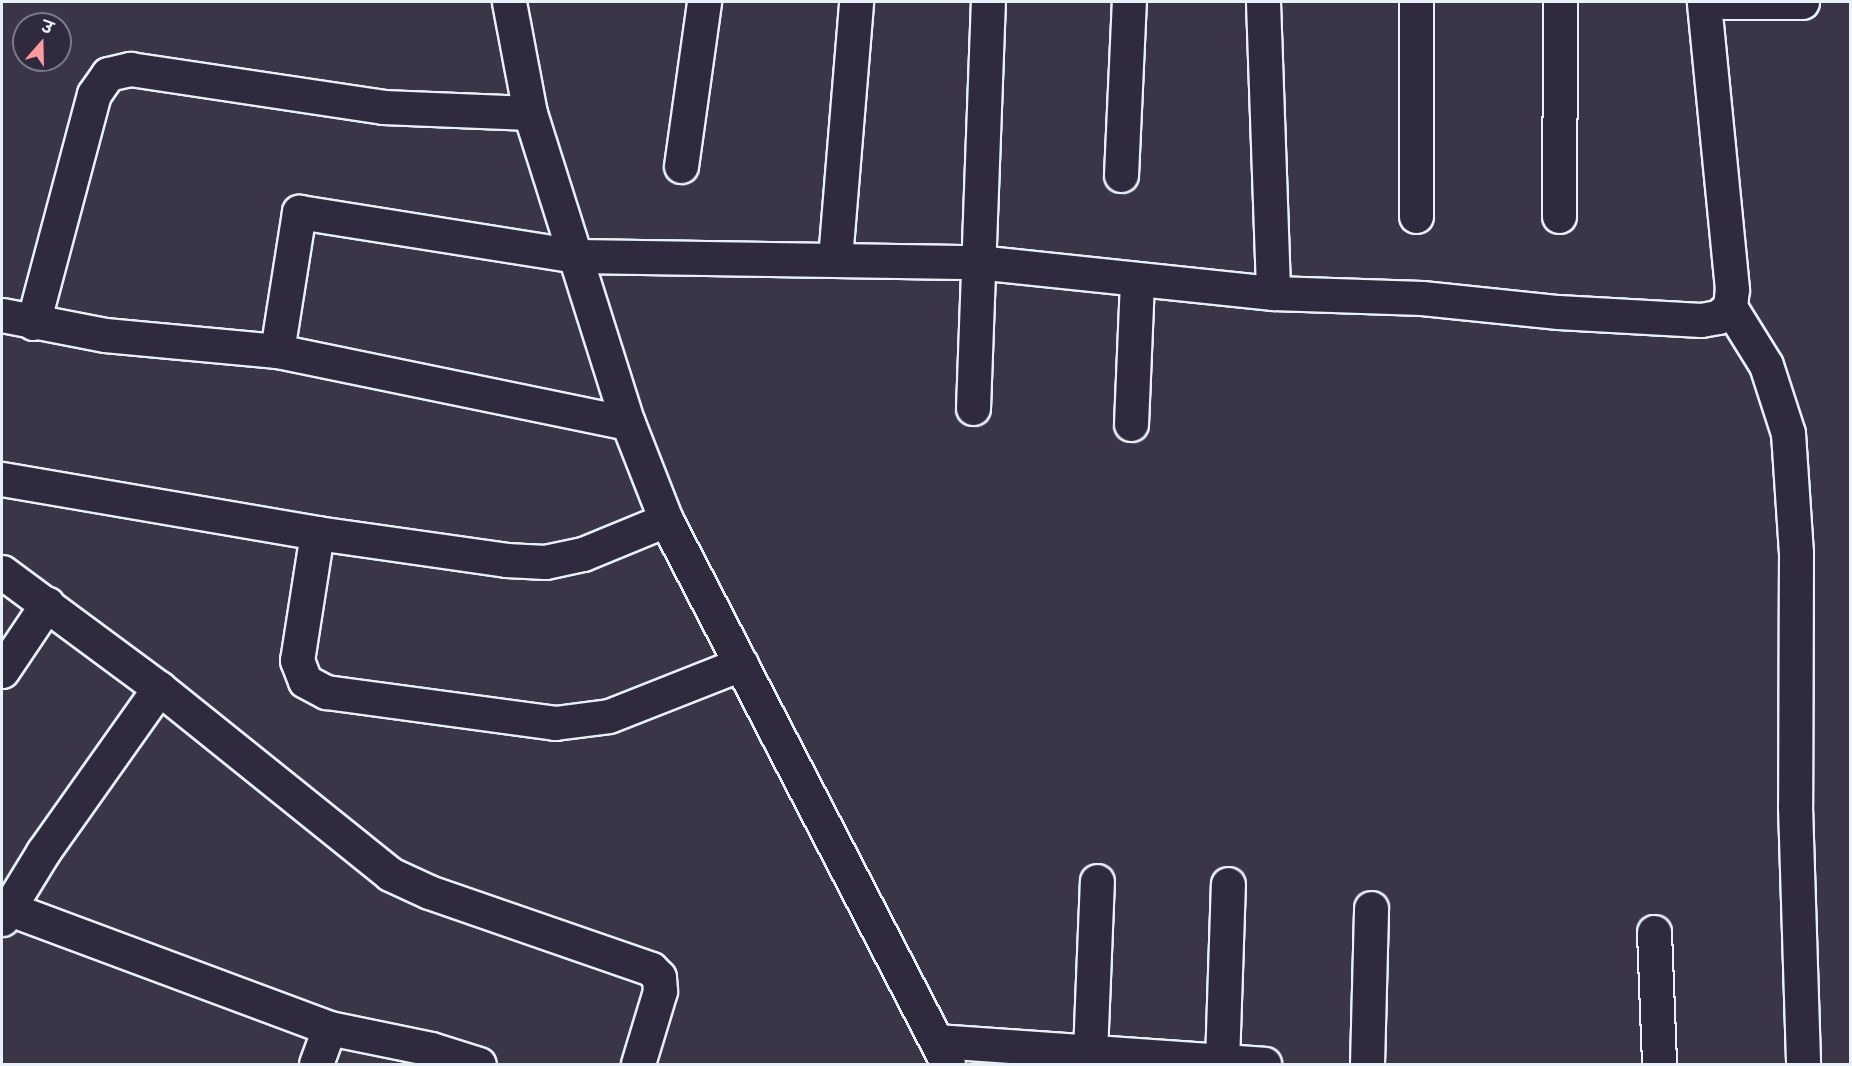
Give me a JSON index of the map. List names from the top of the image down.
{
  "north": "top"
}
